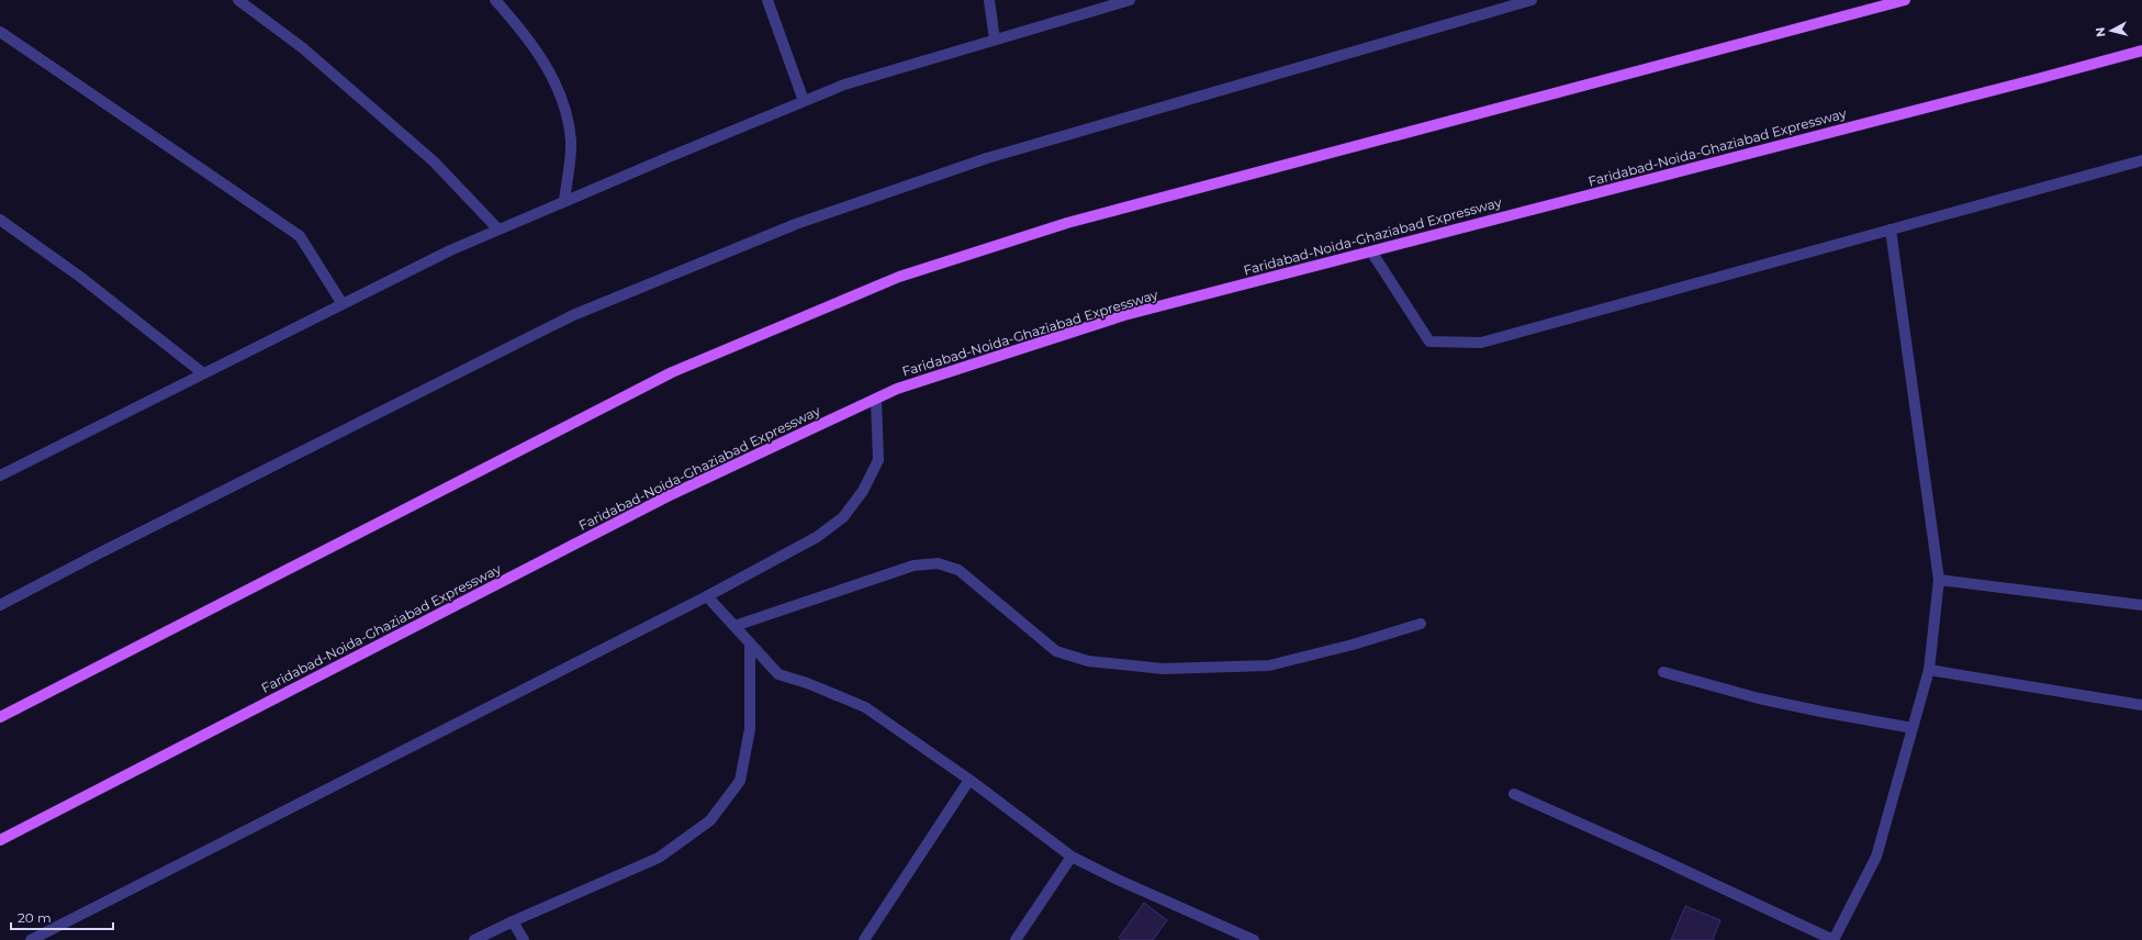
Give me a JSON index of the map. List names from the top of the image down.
{
  "streets": {
    "main road": ["Faridabad-Noida-Ghaziabad Expressway"]
  },
  "scale_bar": "20 m",
  "north": "left"
}
